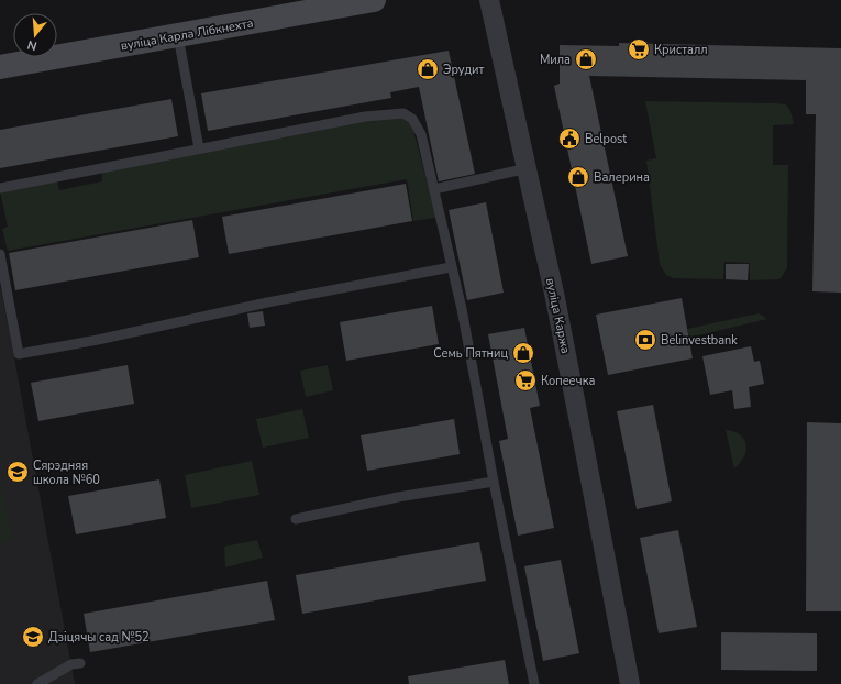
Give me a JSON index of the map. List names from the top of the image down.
{
  "streets": {
    "main road": ["вуліца Карла Лібкнехта"],
    "street": ["вуліца Каржа"]
  },
  "places": {
    "supermarket": ["Кристалл", "Копеечка"],
    "shop": [
      "Мила",
      "Эрудит",
      "Валерина",
      "Семь Пятниц"
    ],
    "public building": ["Belpost"],
    "bank": ["Belinvestbank"],
    "school or university": ["Сярэдняя школа №60", "Дзіцячы сад №52"]
  },
  "north": "bottom"
}
